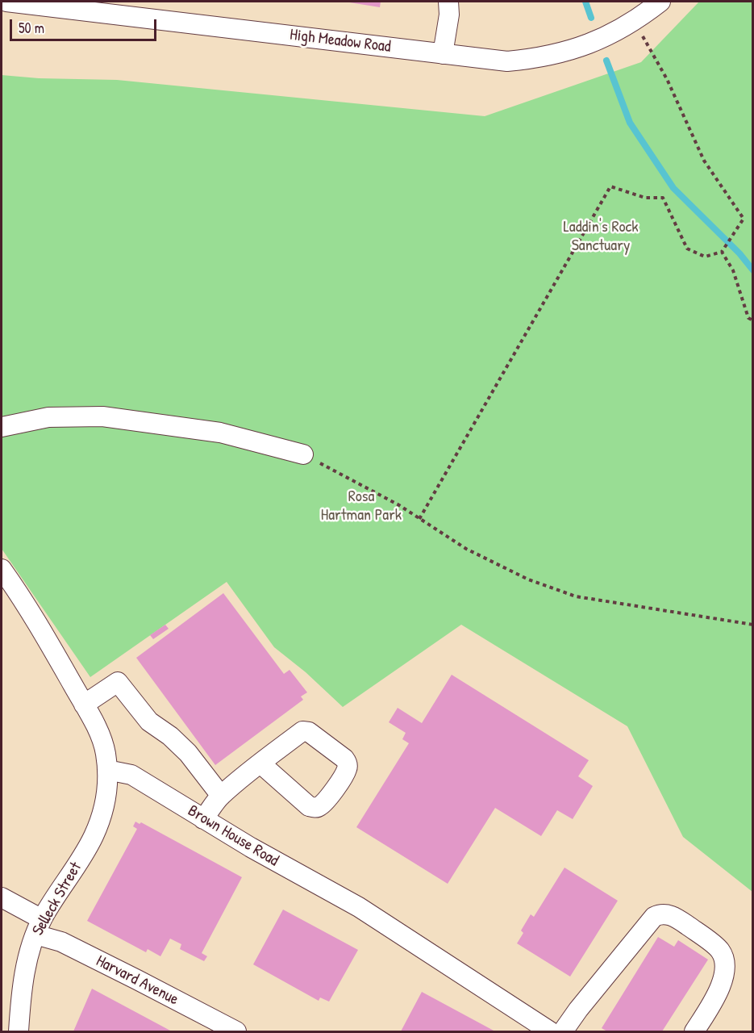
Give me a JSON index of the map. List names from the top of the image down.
{
  "streets": {
    "street": [
      "High Meadow Road",
      "Brown House Road",
      "Selleck Street",
      "Harvard Avenue"
    ]
  },
  "crossings": [
    ["Brown House Road", "Selleck Street"],
    ["Selleck Street", "Harvard Avenue"]
  ],
  "parks": ["Laddin's Rock Sanctuary", "Rosa Hartman Park"],
  "scale_bar": "50 m"
}
